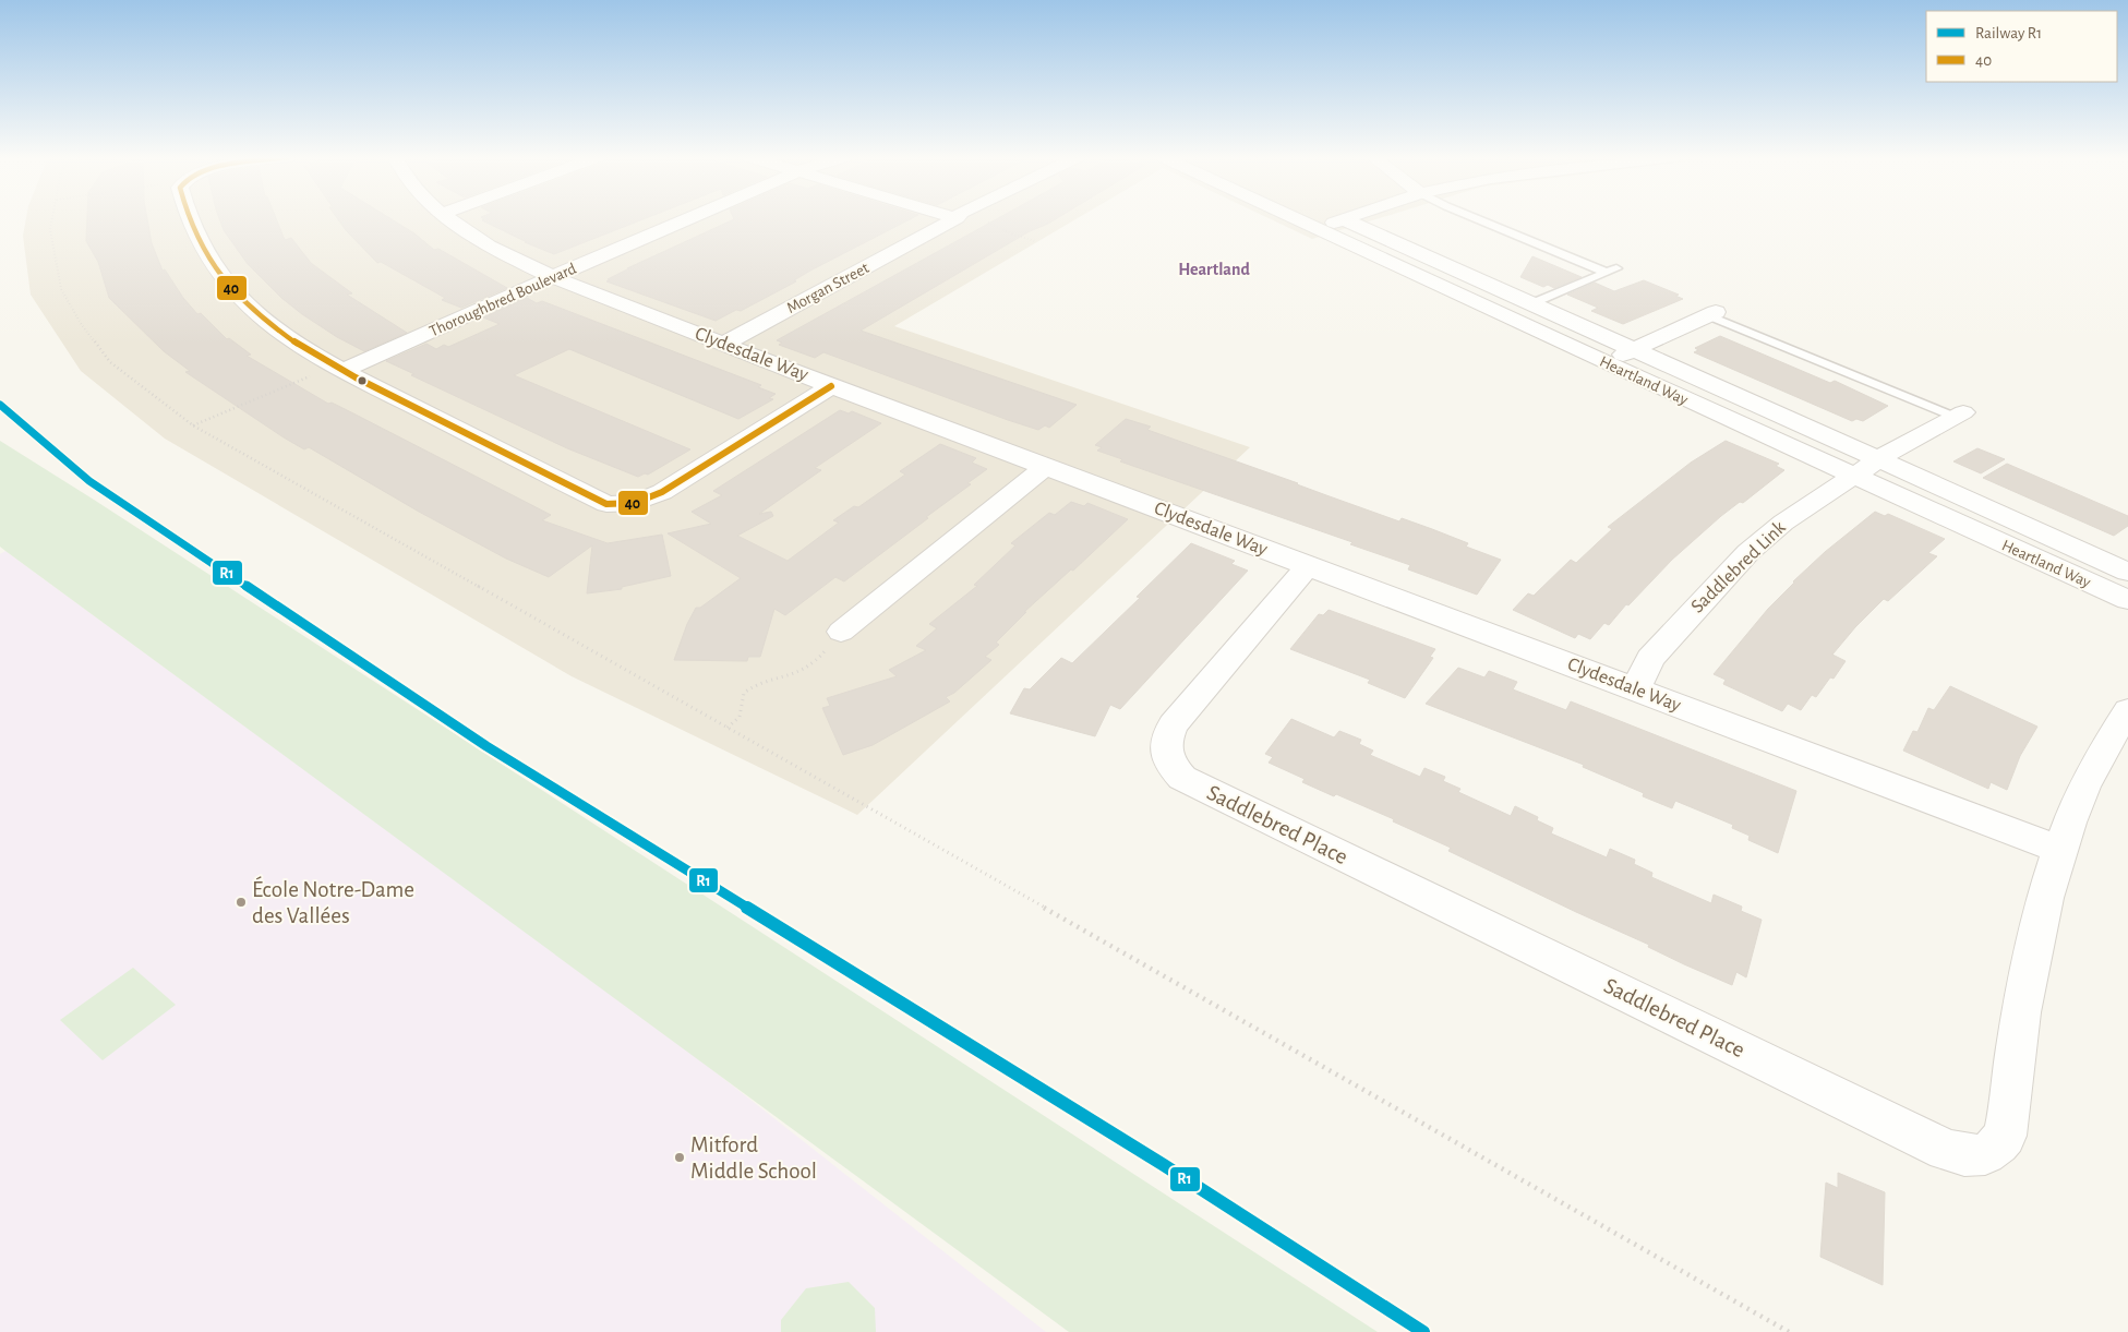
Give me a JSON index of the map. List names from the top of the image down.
{
  "streets": {
    "street": [
      "Morgan Street",
      "Thoroughbred Boulevard",
      "Clydesdale Way",
      "Heartland Way",
      "Saddlebred Link",
      "Saddlebred Place"
    ]
  },
  "crossings": [
    ["Morgan Street", "Clydesdale Way"],
    ["Thoroughbred Boulevard", "Clydesdale Way"],
    ["Clydesdale Way", "Saddlebred Link"],
    ["Clydesdale Way", "Saddlebred Place"],
    ["Heartland Way", "Saddlebred Link"]
  ],
  "districts": ["Heartland"],
  "places": ["École Notre-Dame des Vallées", "Mitford Middle School"],
  "lines": ["transit line 40", "rail line R1"],
  "legend": ["Railway R1", "40"]
}
